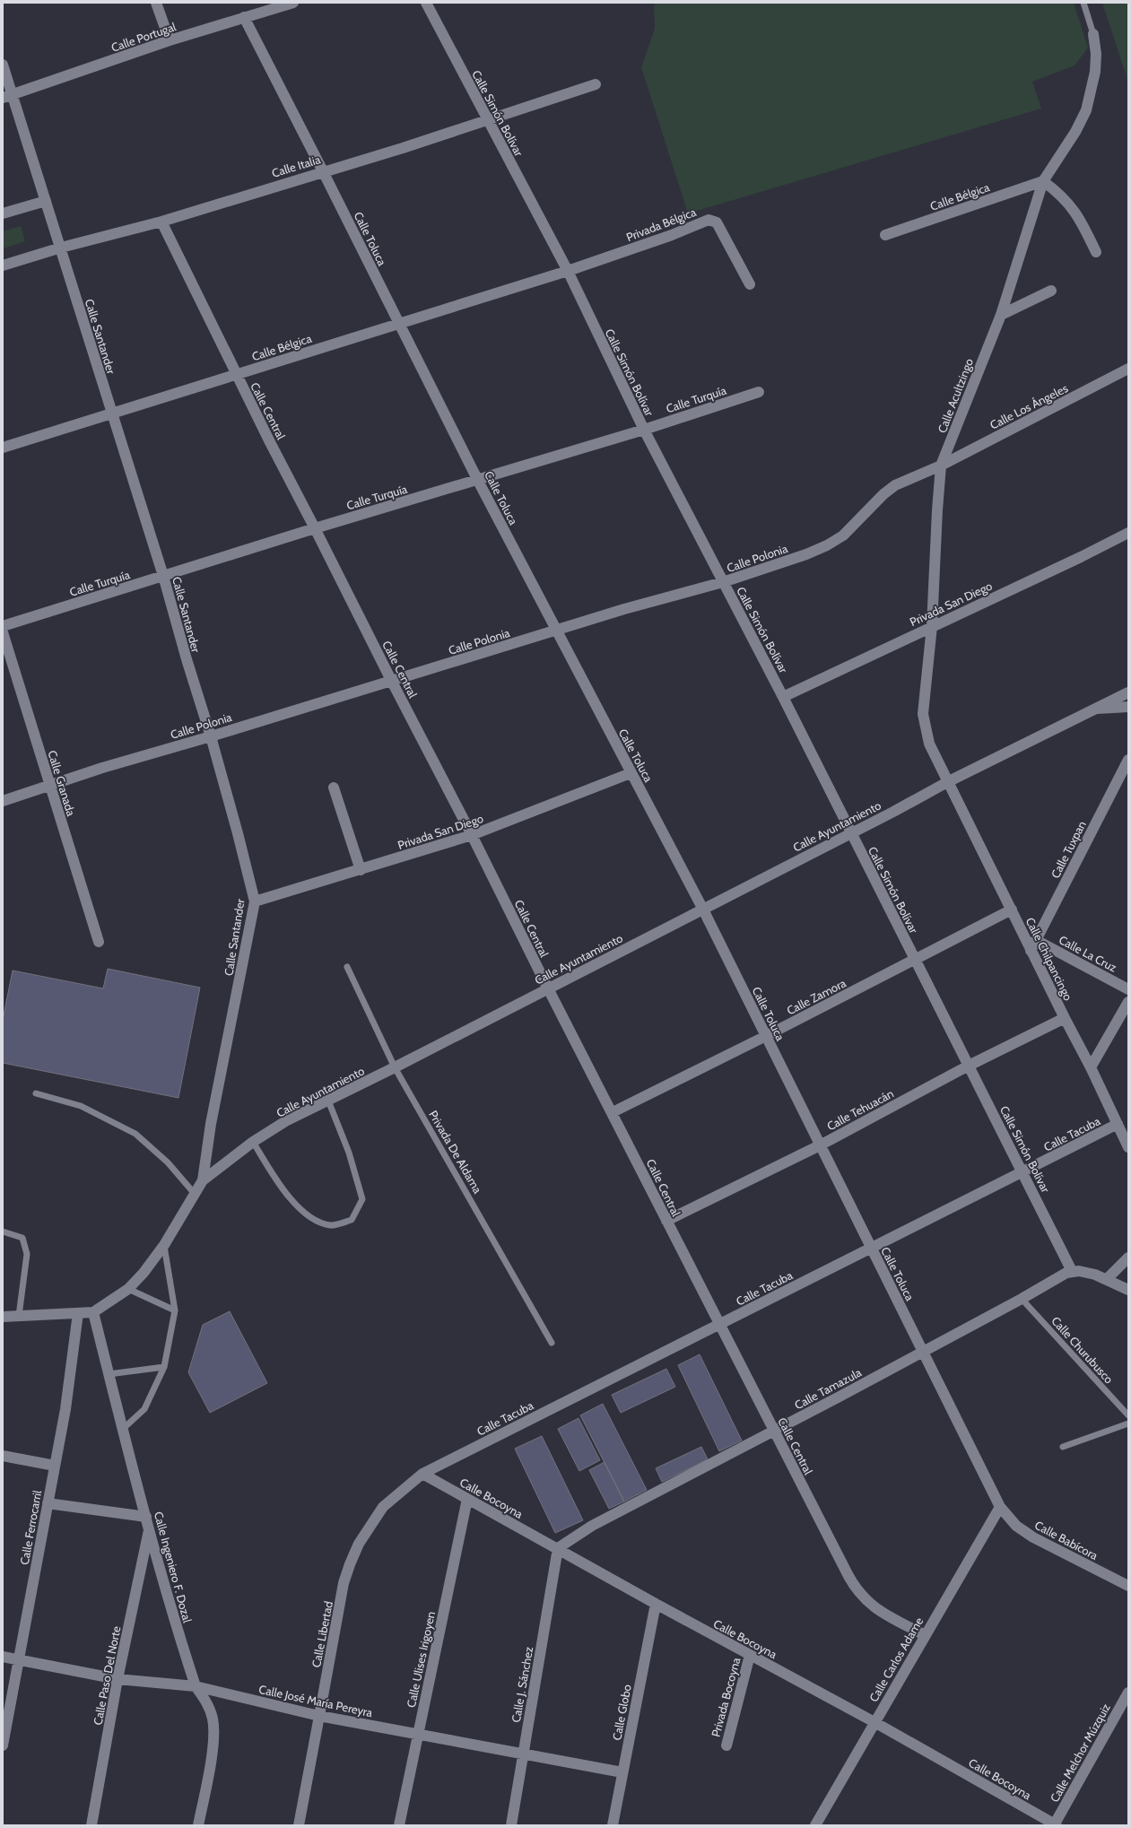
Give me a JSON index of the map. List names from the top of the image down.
{
  "streets": {
    "street": [
      "Calle Portugal",
      "Calle Simón Bolívar",
      "Calle Italia",
      "Calle Bélgica",
      "Privada Bélgica",
      "Calle Toluca",
      "Calle Santander",
      "Calle Acultzingo",
      "Calle Turquía",
      "Calle Los Ángeles",
      "Calle Central",
      "Calle Polonia",
      "Privada San Diego",
      "Calle Granada",
      "Calle Ayuntamiento",
      "Calle Tuxpan",
      "Calle La Cruz",
      "Calle Chilpancingo",
      "Calle Zamora",
      "Calle Tehuacán",
      "Calle Tacuba",
      "Calle Tamazula",
      "Calle Bocoyna",
      "Calle Ferrocarril",
      "Calle Babícora",
      "Calle Ingeniero F. Dozal",
      "Calle Libertad",
      "Calle Ulises Irigoyen",
      "Calle Carlos Adame",
      "Calle Paso Del Norte",
      "Calle J. Sánchez",
      "Privada Bocoyna",
      "Calle José María Pereyra",
      "Calle Globo",
      "Calle Melchor Múzquiz"
    ],
    "lane": ["Privada De Aldama", "Calle Churubusco"]
  },
  "crossings": [
    ["Calle Portugal", "Calle Toluca"],
    ["Calle Portugal", "Calle Santander"],
    ["Calle Simón Bolívar", "Calle Italia"],
    ["Calle Simón Bolívar", "Calle Bélgica"],
    ["Calle Simón Bolívar", "Privada Bélgica"],
    ["Calle Simón Bolívar", "Calle Turquía"],
    ["Calle Simón Bolívar", "Calle Polonia"],
    ["Calle Simón Bolívar", "Privada San Diego"],
    ["Calle Simón Bolívar", "Calle Ayuntamiento"],
    ["Calle Simón Bolívar", "Calle Zamora"],
    ["Calle Simón Bolívar", "Calle Tehuacán"],
    ["Calle Simón Bolívar", "Calle Tacuba"],
    ["Calle Simón Bolívar", "Calle Tamazula"],
    ["Calle Italia", "Calle Toluca"],
    ["Calle Italia", "Calle Santander"],
    ["Calle Italia", "Calle Central"],
    ["Calle Bélgica", "Privada Bélgica"],
    ["Calle Bélgica", "Calle Toluca"],
    ["Calle Bélgica", "Calle Santander"],
    ["Calle Bélgica", "Calle Acultzingo"],
    ["Calle Bélgica", "Calle Central"],
    ["Calle Toluca", "Calle Turquía"],
    ["Calle Toluca", "Calle Polonia"],
    ["Calle Toluca", "Privada San Diego"],
    ["Calle Toluca", "Calle Ayuntamiento"],
    ["Calle Toluca", "Calle Zamora"],
    ["Calle Toluca", "Calle Tehuacán"],
    ["Calle Toluca", "Calle Tacuba"],
    ["Calle Toluca", "Calle Tamazula"],
    ["Calle Toluca", "Calle Babícora"],
    ["Calle Toluca", "Calle Carlos Adame"],
    ["Calle Santander", "Calle Turquía"],
    ["Calle Santander", "Calle Polonia"],
    ["Calle Santander", "Privada San Diego"],
    ["Calle Santander", "Calle Ayuntamiento"],
    ["Calle Acultzingo", "Calle Los Ángeles"],
    ["Calle Acultzingo", "Calle Polonia"],
    ["Calle Acultzingo", "Privada San Diego"],
    ["Calle Acultzingo", "Calle Ayuntamiento"],
    ["Calle Acultzingo", "Calle Chilpancingo"],
    ["Calle Turquía", "Calle Central"],
    ["Calle Los Ángeles", "Calle Polonia"],
    ["Calle Central", "Calle Polonia"],
    ["Calle Central", "Privada San Diego"],
    ["Calle Central", "Calle Ayuntamiento"],
    ["Calle Central", "Calle Zamora"],
    ["Calle Central", "Calle Tehuacán"],
    ["Calle Central", "Calle Tacuba"],
    ["Calle Central", "Calle Tamazula"],
    ["Calle Central", "Calle Carlos Adame"],
    ["Calle Polonia", "Calle Granada"],
    ["Calle Ayuntamiento", "Calle Chilpancingo"],
    ["Calle Ayuntamiento", "Privada De Aldama"],
    ["Calle Ayuntamiento", "Calle Ingeniero F. Dozal"],
    ["Calle Tuxpan", "Calle La Cruz"],
    ["Calle Tuxpan", "Calle Chilpancingo"],
    ["Calle Chilpancingo", "Calle Zamora"],
    ["Calle Chilpancingo", "Calle Tehuacán"],
    ["Calle Chilpancingo", "Calle Tacuba"],
    ["Calle Tacuba", "Calle Bocoyna"],
    ["Calle Tacuba", "Calle Libertad"],
    ["Calle Churubusco", "Calle Tamazula"],
    ["Calle Tamazula", "Calle Bocoyna"],
    ["Calle Tamazula", "Calle J. Sánchez"],
    ["Calle Bocoyna", "Calle Libertad"],
    ["Calle Bocoyna", "Calle Ulises Irigoyen"],
    ["Calle Bocoyna", "Calle Carlos Adame"],
    ["Calle Bocoyna", "Calle J. Sánchez"],
    ["Calle Bocoyna", "Privada Bocoyna"],
    ["Calle Bocoyna", "Calle Globo"],
    ["Calle Bocoyna", "Calle Melchor Múzquiz"],
    ["Calle Ferrocarril", "Calle José María Pereyra"],
    ["Calle Babícora", "Calle Carlos Adame"],
    ["Calle Ingeniero F. Dozal", "Calle Paso Del Norte"],
    ["Calle Ingeniero F. Dozal", "Calle José María Pereyra"],
    ["Calle Libertad", "Calle José María Pereyra"],
    ["Calle Ulises Irigoyen", "Calle José María Pereyra"],
    ["Calle Paso Del Norte", "Calle José María Pereyra"],
    ["Calle J. Sánchez", "Calle José María Pereyra"],
    ["Calle José María Pereyra", "Calle Globo"]
  ]
}
